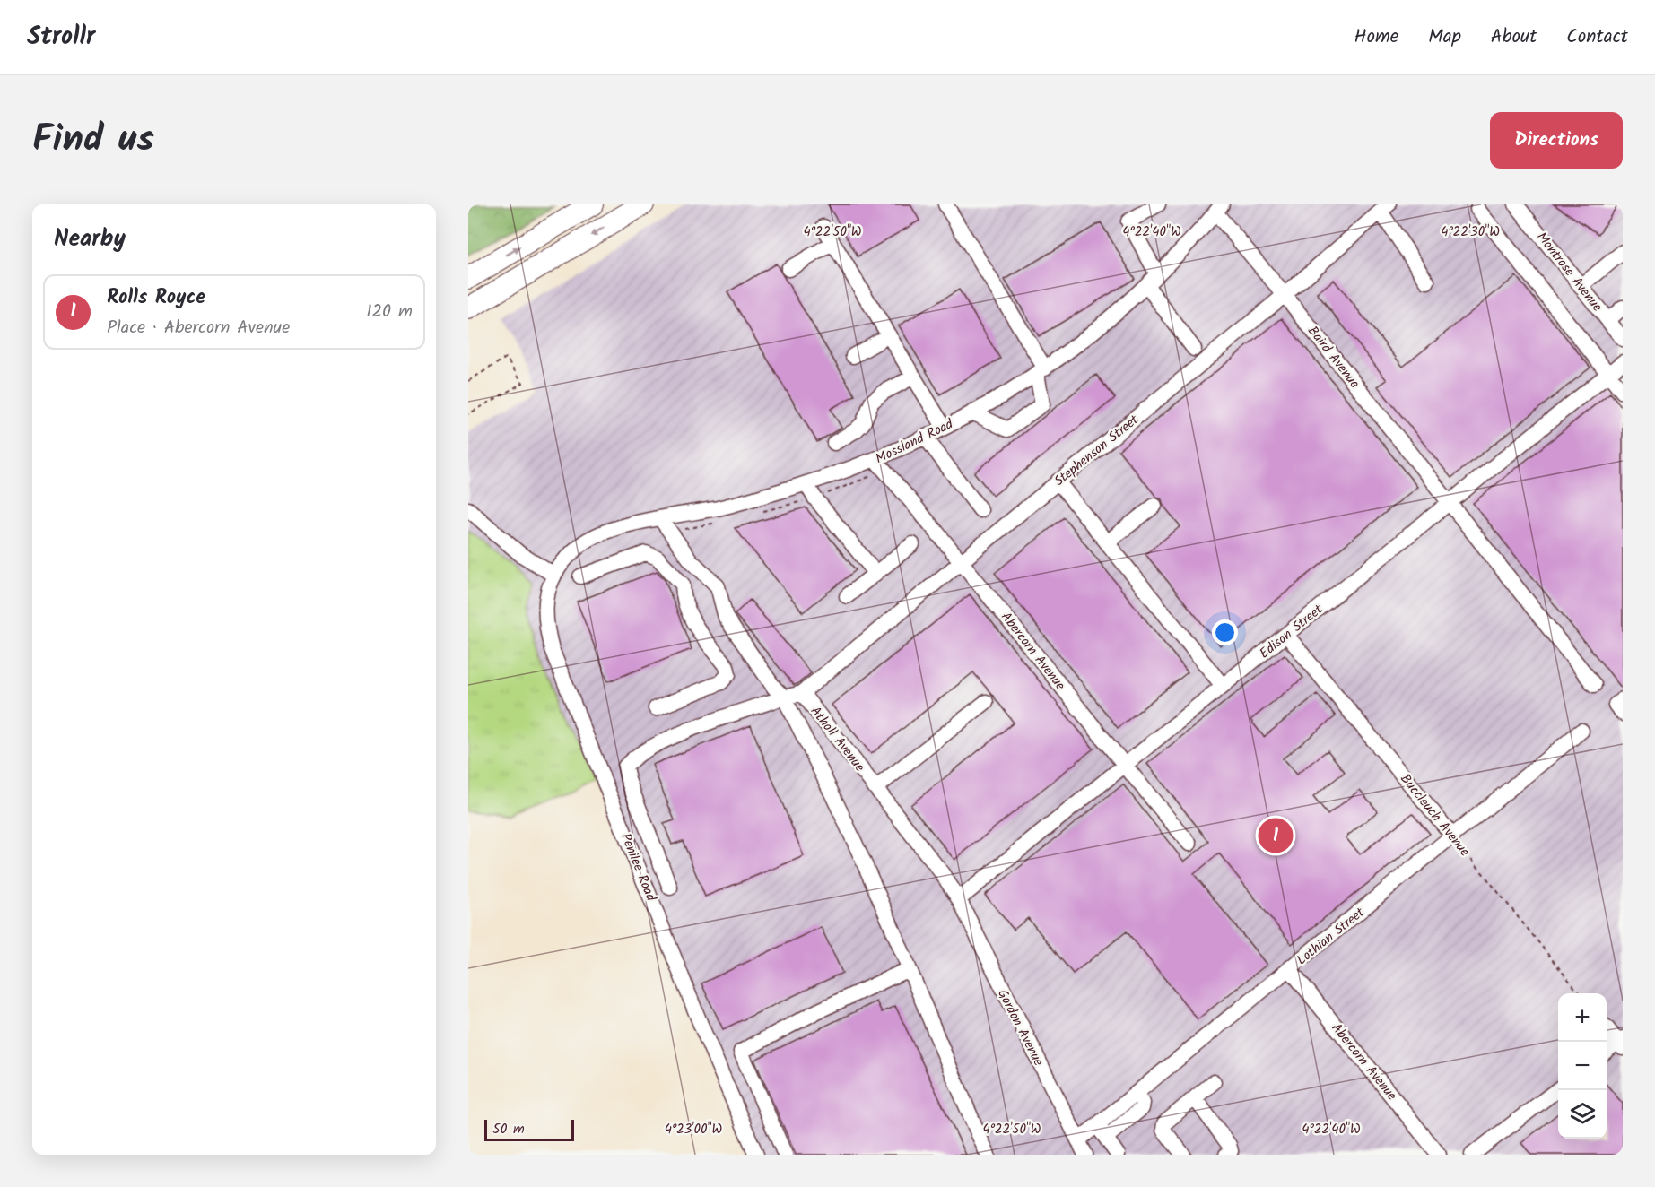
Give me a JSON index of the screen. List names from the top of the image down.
{
  "streets": {
    "street": [
      "Montrose Avenue",
      "Baird Avenue",
      "Mossland Road",
      "Stephenson Street",
      "Edison Street",
      "Abercorn Avenue",
      "Atholl Avenue",
      "Buccleuch Avenue",
      "Penilee Road",
      "Lothian Street",
      "Gordon Avenue"
    ]
  },
  "crossings": [
    ["Baird Avenue", "Mossland Road"],
    ["Baird Avenue", "Stephenson Street"],
    ["Baird Avenue", "Edison Street"],
    ["Mossland Road", "Abercorn Avenue"],
    ["Mossland Road", "Penilee Road"],
    ["Stephenson Street", "Abercorn Avenue"],
    ["Stephenson Street", "Atholl Avenue"],
    ["Edison Street", "Abercorn Avenue"],
    ["Edison Street", "Atholl Avenue"],
    ["Edison Street", "Buccleuch Avenue"],
    ["Edison Street", "Gordon Avenue"],
    ["Abercorn Avenue", "Lothian Street"],
    ["Atholl Avenue", "Gordon Avenue"],
    ["Buccleuch Avenue", "Lothian Street"],
    ["Lothian Street", "Gordon Avenue"]
  ],
  "scale_bar": "50 m",
  "page": {
    "header": "Strollr",
    "nav": [
      "Home",
      "Map",
      "About",
      "Contact"
    ],
    "title": "Find us",
    "buttons": "Directions",
    "heading": "Nearby",
    "list": [
      {
        "mark": "1",
        "name": "Rolls Royce",
        "note": "Place · Abercorn Avenue",
        "value": "120 m"
      }
    ],
    "pins": "1",
    "map_buttons": ["+", "−"],
    "scale": "50 m"
  },
  "coordinates": [
    "4°22'50\"W",
    "4°22'40\"W",
    "4°22'30\"W",
    "4°23'00\"W"
  ]
}
